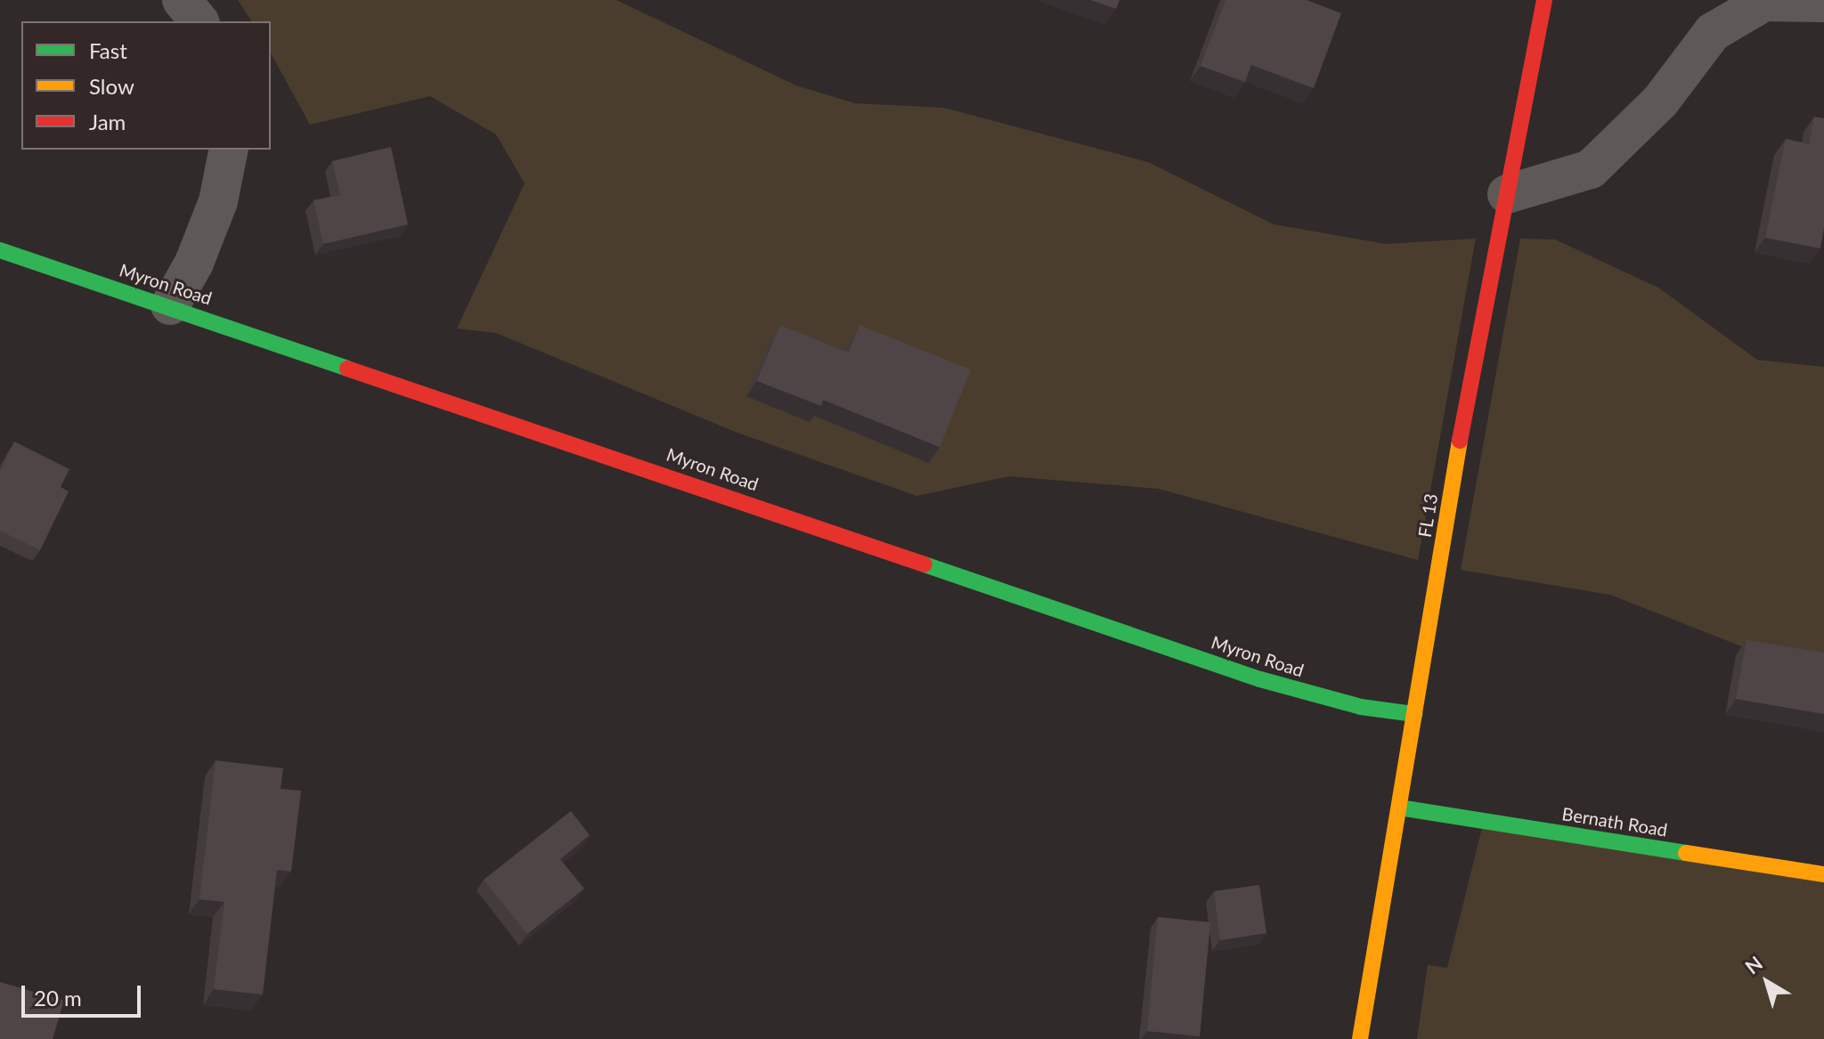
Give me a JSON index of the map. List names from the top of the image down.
{
  "streets": {
    "street": ["Myron Road", "FL 13", "Bernath Road"]
  },
  "crossings": [
    ["Myron Road", "FL 13"],
    ["FL 13", "Bernath Road"]
  ],
  "legend": ["Fast", "Slow", "Jam"],
  "scale_bar": "20 m",
  "north": "top left"
}
